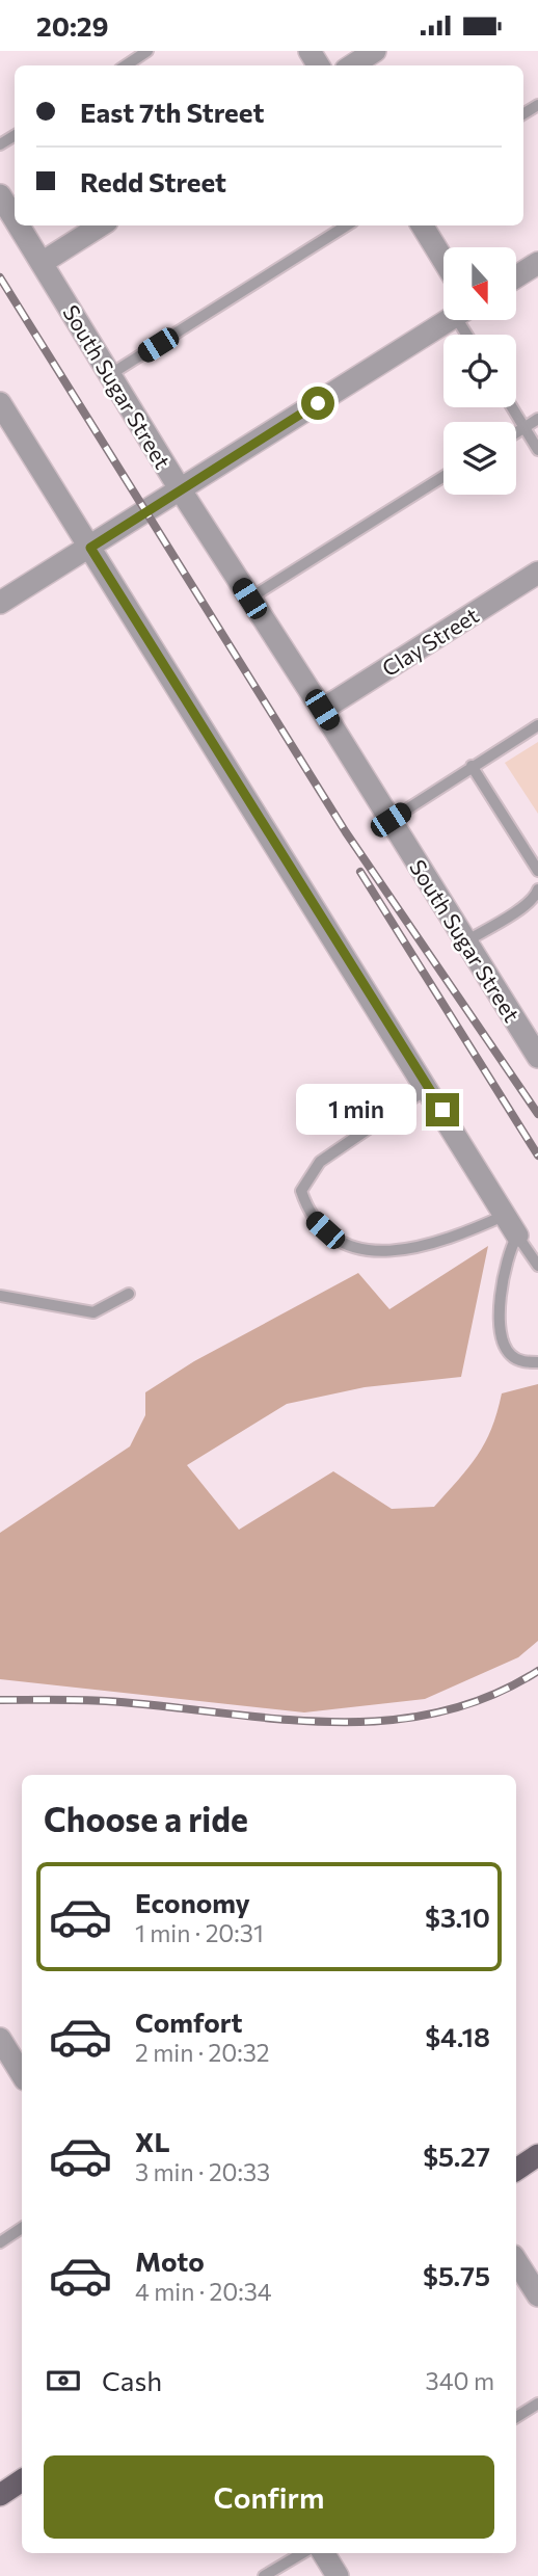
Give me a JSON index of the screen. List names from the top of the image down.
{
  "streets": {
    "street": ["South Sugar Street", "Clay Street"]
  },
  "crossings": [
    ["South Sugar Street", "Clay Street"]
  ],
  "north": "bottom",
  "page": {
    "status": "20:29",
    "banner": ["East 7th Street", "Redd Street"],
    "bubble": "1 min",
    "heading": "Choose a ride",
    "list": [
      {
        "name": "Economy",
        "note": "1 min · 20:31",
        "value": "$3.10"
      },
      {
        "name": "Comfort",
        "note": "2 min · 20:32",
        "value": "$4.18"
      },
      {
        "name": "XL",
        "note": "3 min · 20:33",
        "value": "$5.27"
      },
      {
        "name": "Moto",
        "note": "4 min · 20:34",
        "value": "$5.75"
      }
    ],
    "pay": ["Cash", "340 m"],
    "buttons": "Confirm"
  }
}
